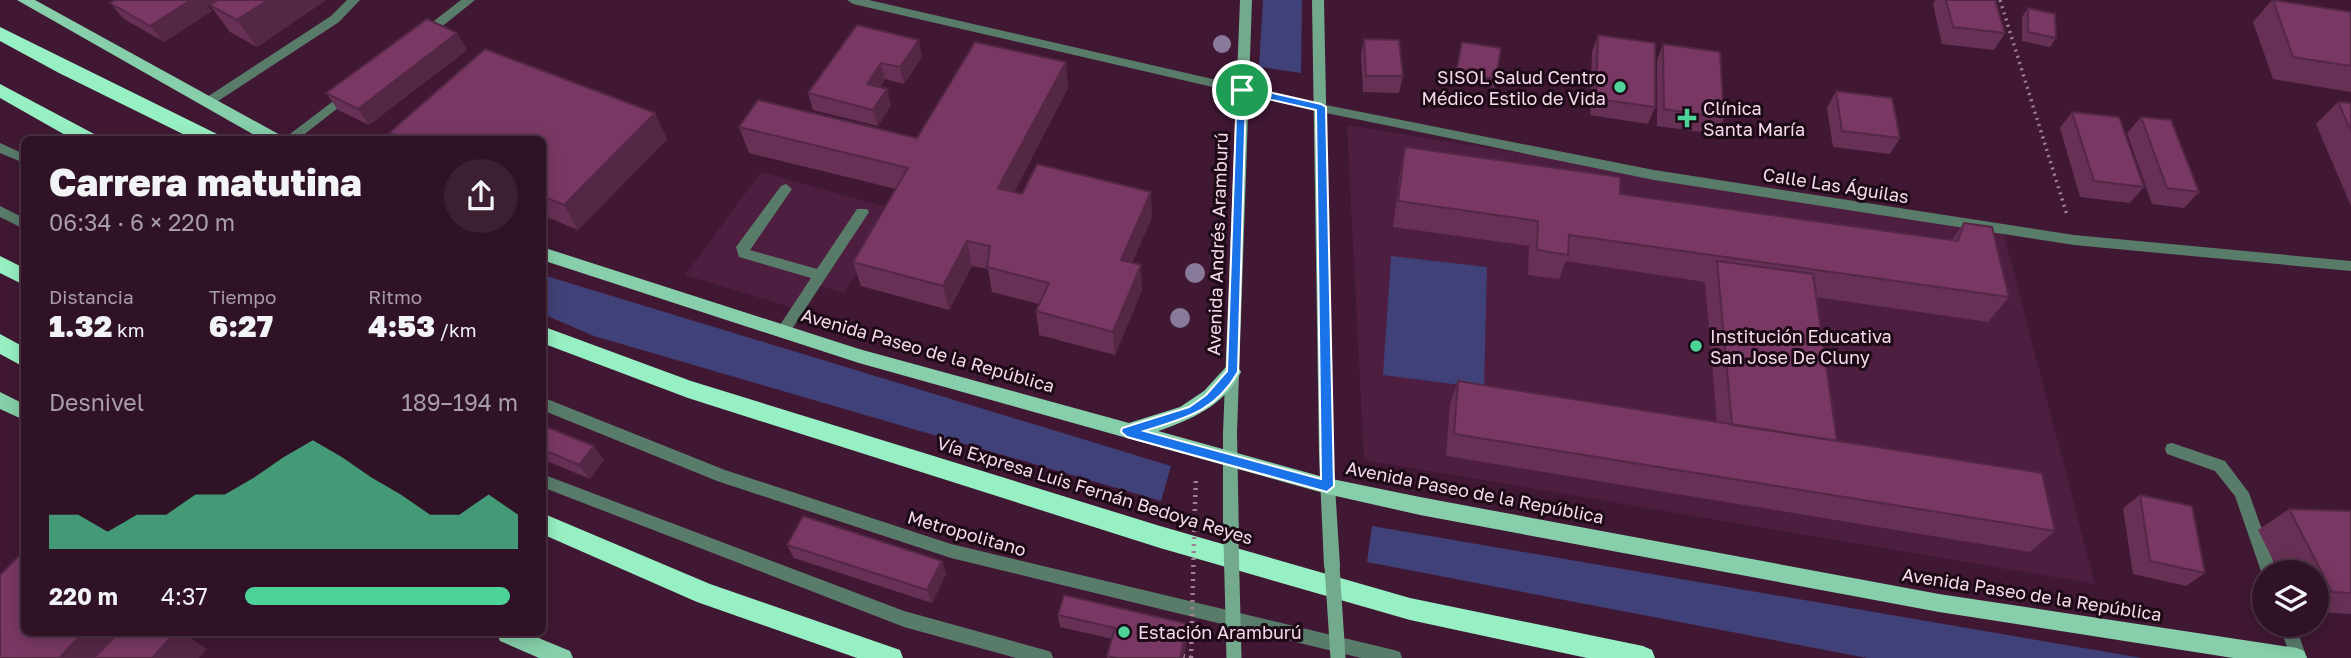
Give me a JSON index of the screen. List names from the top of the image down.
{
  "streets": {
    "highway": ["Vía Expresa Luis Fernán Bedoya Reyes"],
    "main road": ["Avenida Andrés Aramburú", "Avenida Paseo de la República"],
    "street": ["Calle Las Águilas", "Metropolitano"]
  },
  "crossings": [
    ["Calle Las Águilas", "Avenida Andrés Aramburú"],
    ["Avenida Andrés Aramburú", "Avenida Paseo de la República"]
  ],
  "places": {
    "other": ["SISOL Salud Centro Médico Estilo de Vida", "Institución Educativa San Jose De Cluny", "Estación Aramburú"],
    "health": ["Clínica Santa María"]
  },
  "page": {
    "heading": ["Carrera matutina", "06:34 · 6 × 220 m"],
    "stats": [
      ["Distancia", "1.32 km"],
      ["Tiempo", "6:27"],
      ["Ritmo", "4:53 /km"]
    ],
    "chart": ["Desnivel", "189–194 m"],
    "list": [
      {
        "name": "220 m",
        "note": "4:37"
      }
    ]
  }
}
